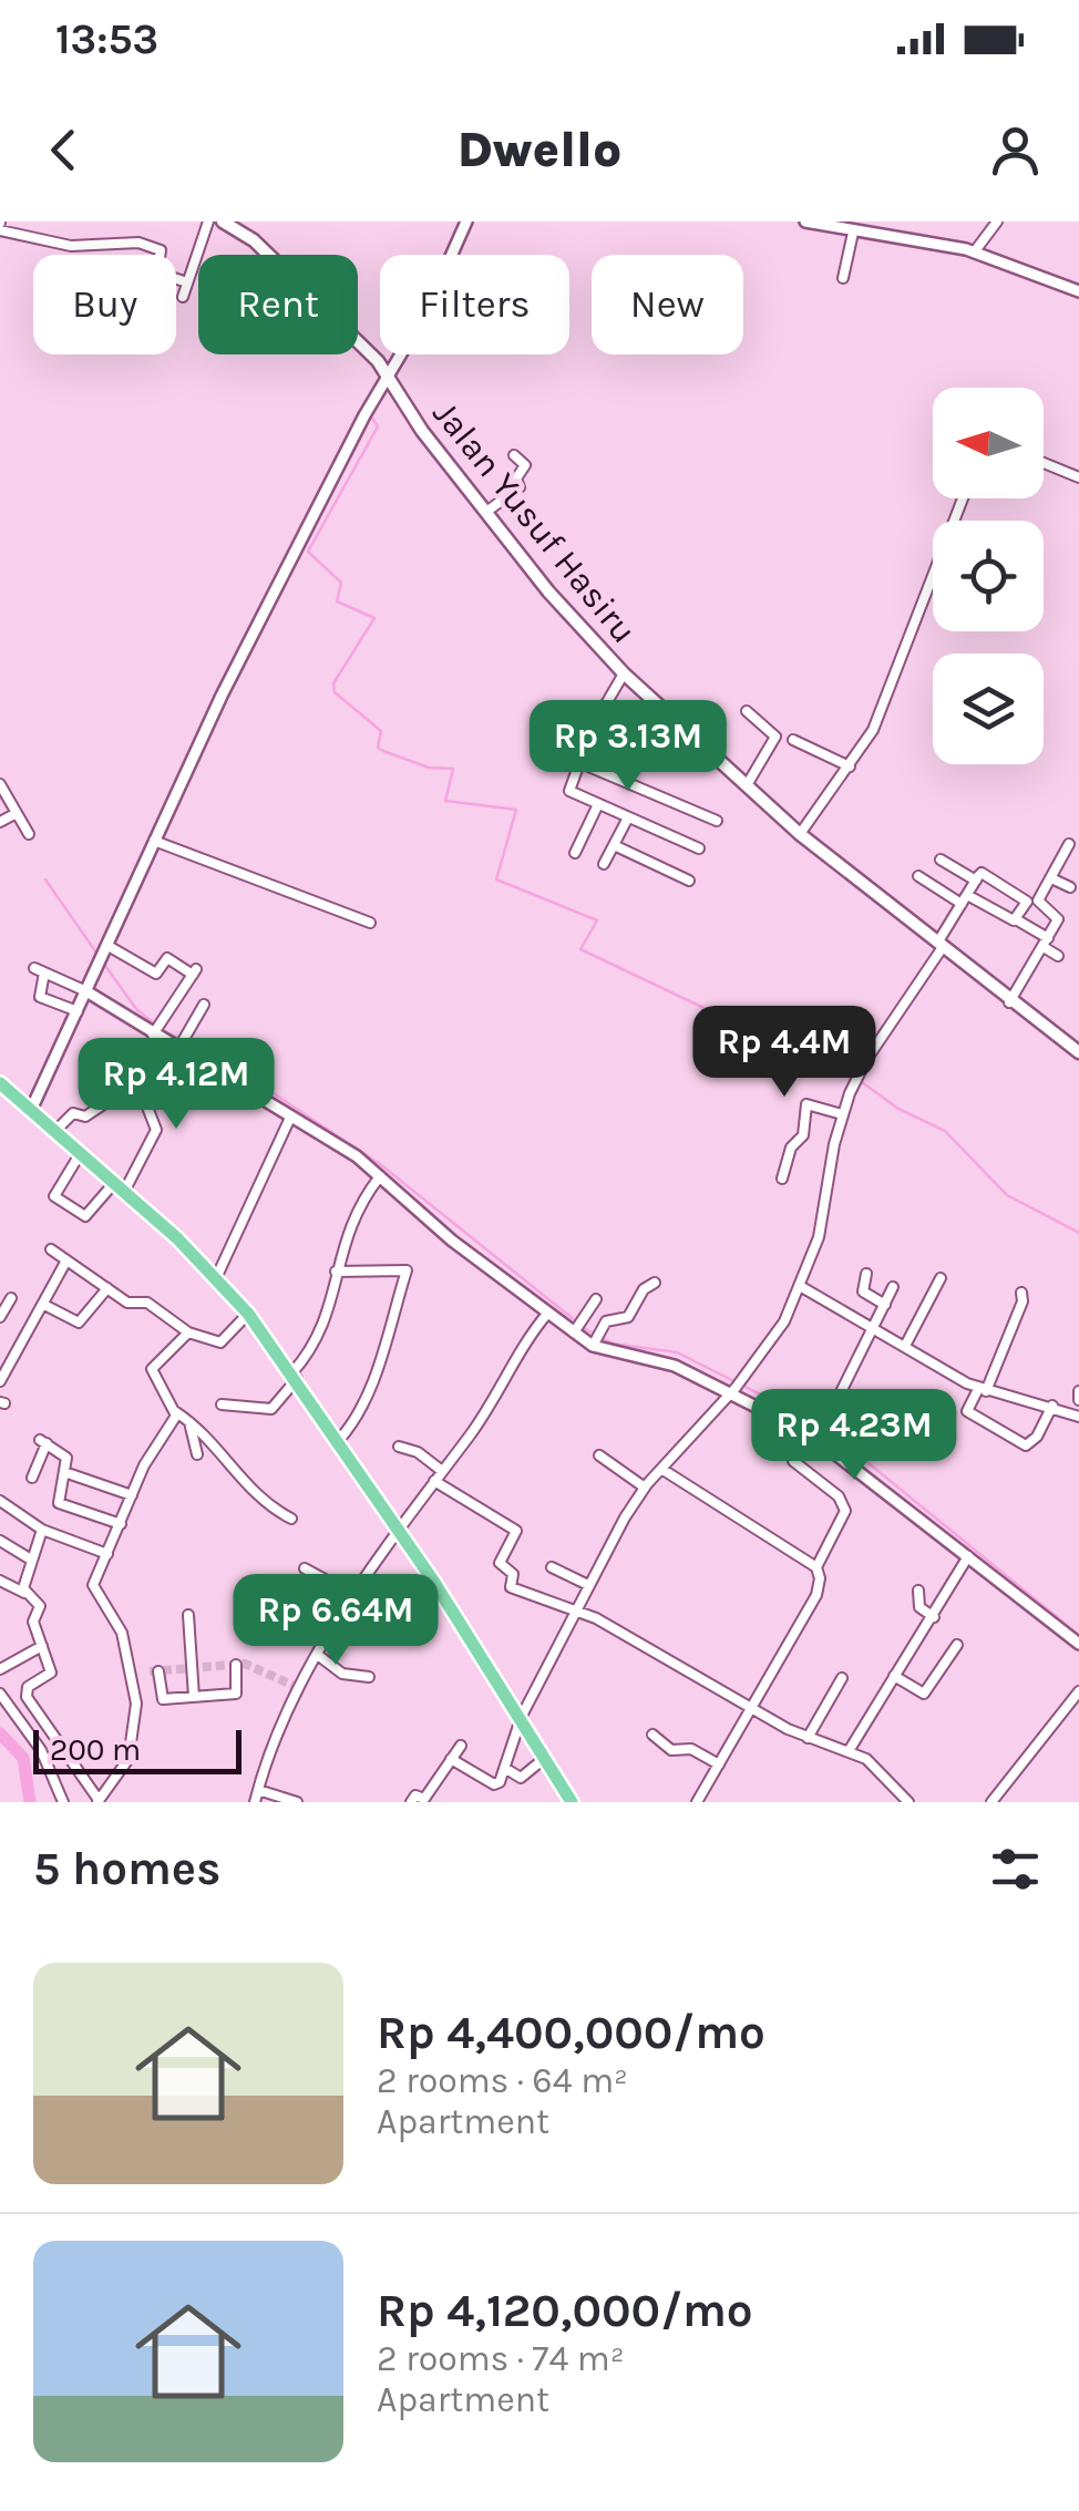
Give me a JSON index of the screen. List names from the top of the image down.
{
  "streets": {
    "main road": ["Jalan Yusuf Hasiru"]
  },
  "scale_bar": "200 m",
  "north": "left",
  "page": {
    "status": "13:53",
    "header": "Dwello",
    "chip": [
      "Buy",
      "Rent",
      "Filters",
      "New"
    ],
    "price": [
      "Rp 3.13M",
      "Rp 4.4M",
      "Rp 4.12M",
      "Rp 4.23M",
      "Rp 6.64M"
    ],
    "scale": "200 m",
    "heading": "5 homes",
    "list": [
      {
        "name": "Rp 4,400,000/mo",
        "note": "2 rooms · 64 m² · Apartment"
      },
      {
        "name": "Rp 4,120,000/mo",
        "note": "2 rooms · 74 m² · Apartment"
      }
    ]
  }
}
